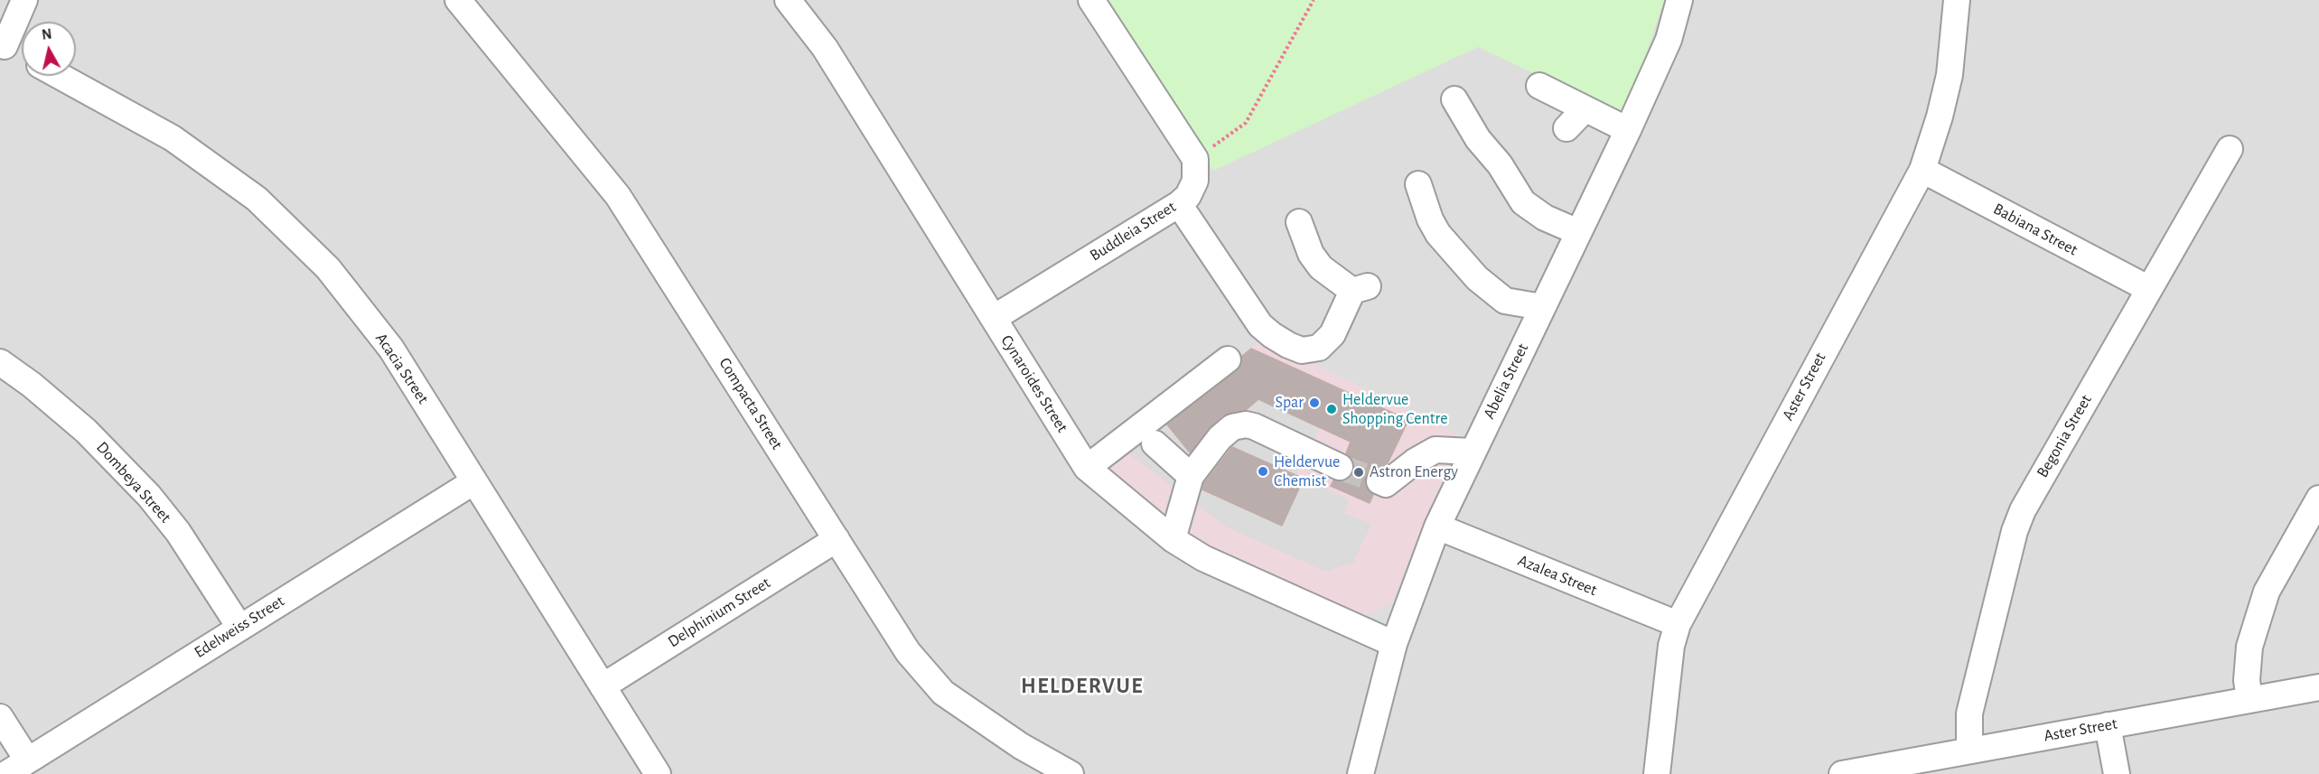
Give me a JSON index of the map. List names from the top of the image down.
{
  "streets": {
    "street": [
      "Babiana Street",
      "Buddleia Street",
      "Acacia Street",
      "Abelia Street",
      "Cynaroides Street",
      "Aster Street",
      "Compacta Street",
      "Begonia Street",
      "Dombeya Street",
      "Azalea Street",
      "Delphinium Street",
      "Edelweiss Street"
    ]
  },
  "crossings": [
    ["Babiana Street", "Aster Street"],
    ["Babiana Street", "Begonia Street"],
    ["Buddleia Street", "Cynaroides Street"],
    ["Acacia Street", "Delphinium Street"],
    ["Acacia Street", "Edelweiss Street"],
    ["Abelia Street", "Cynaroides Street"],
    ["Abelia Street", "Azalea Street"],
    ["Aster Street", "Begonia Street"],
    ["Aster Street", "Azalea Street"],
    ["Compacta Street", "Delphinium Street"],
    ["Dombeya Street", "Edelweiss Street"]
  ],
  "districts": ["HELDERVUE"],
  "places": [
    "Spar",
    "Heldervue Shopping Centre",
    "Heldervue Chemist",
    "Astron Energy"
  ],
  "north": "top"
}
